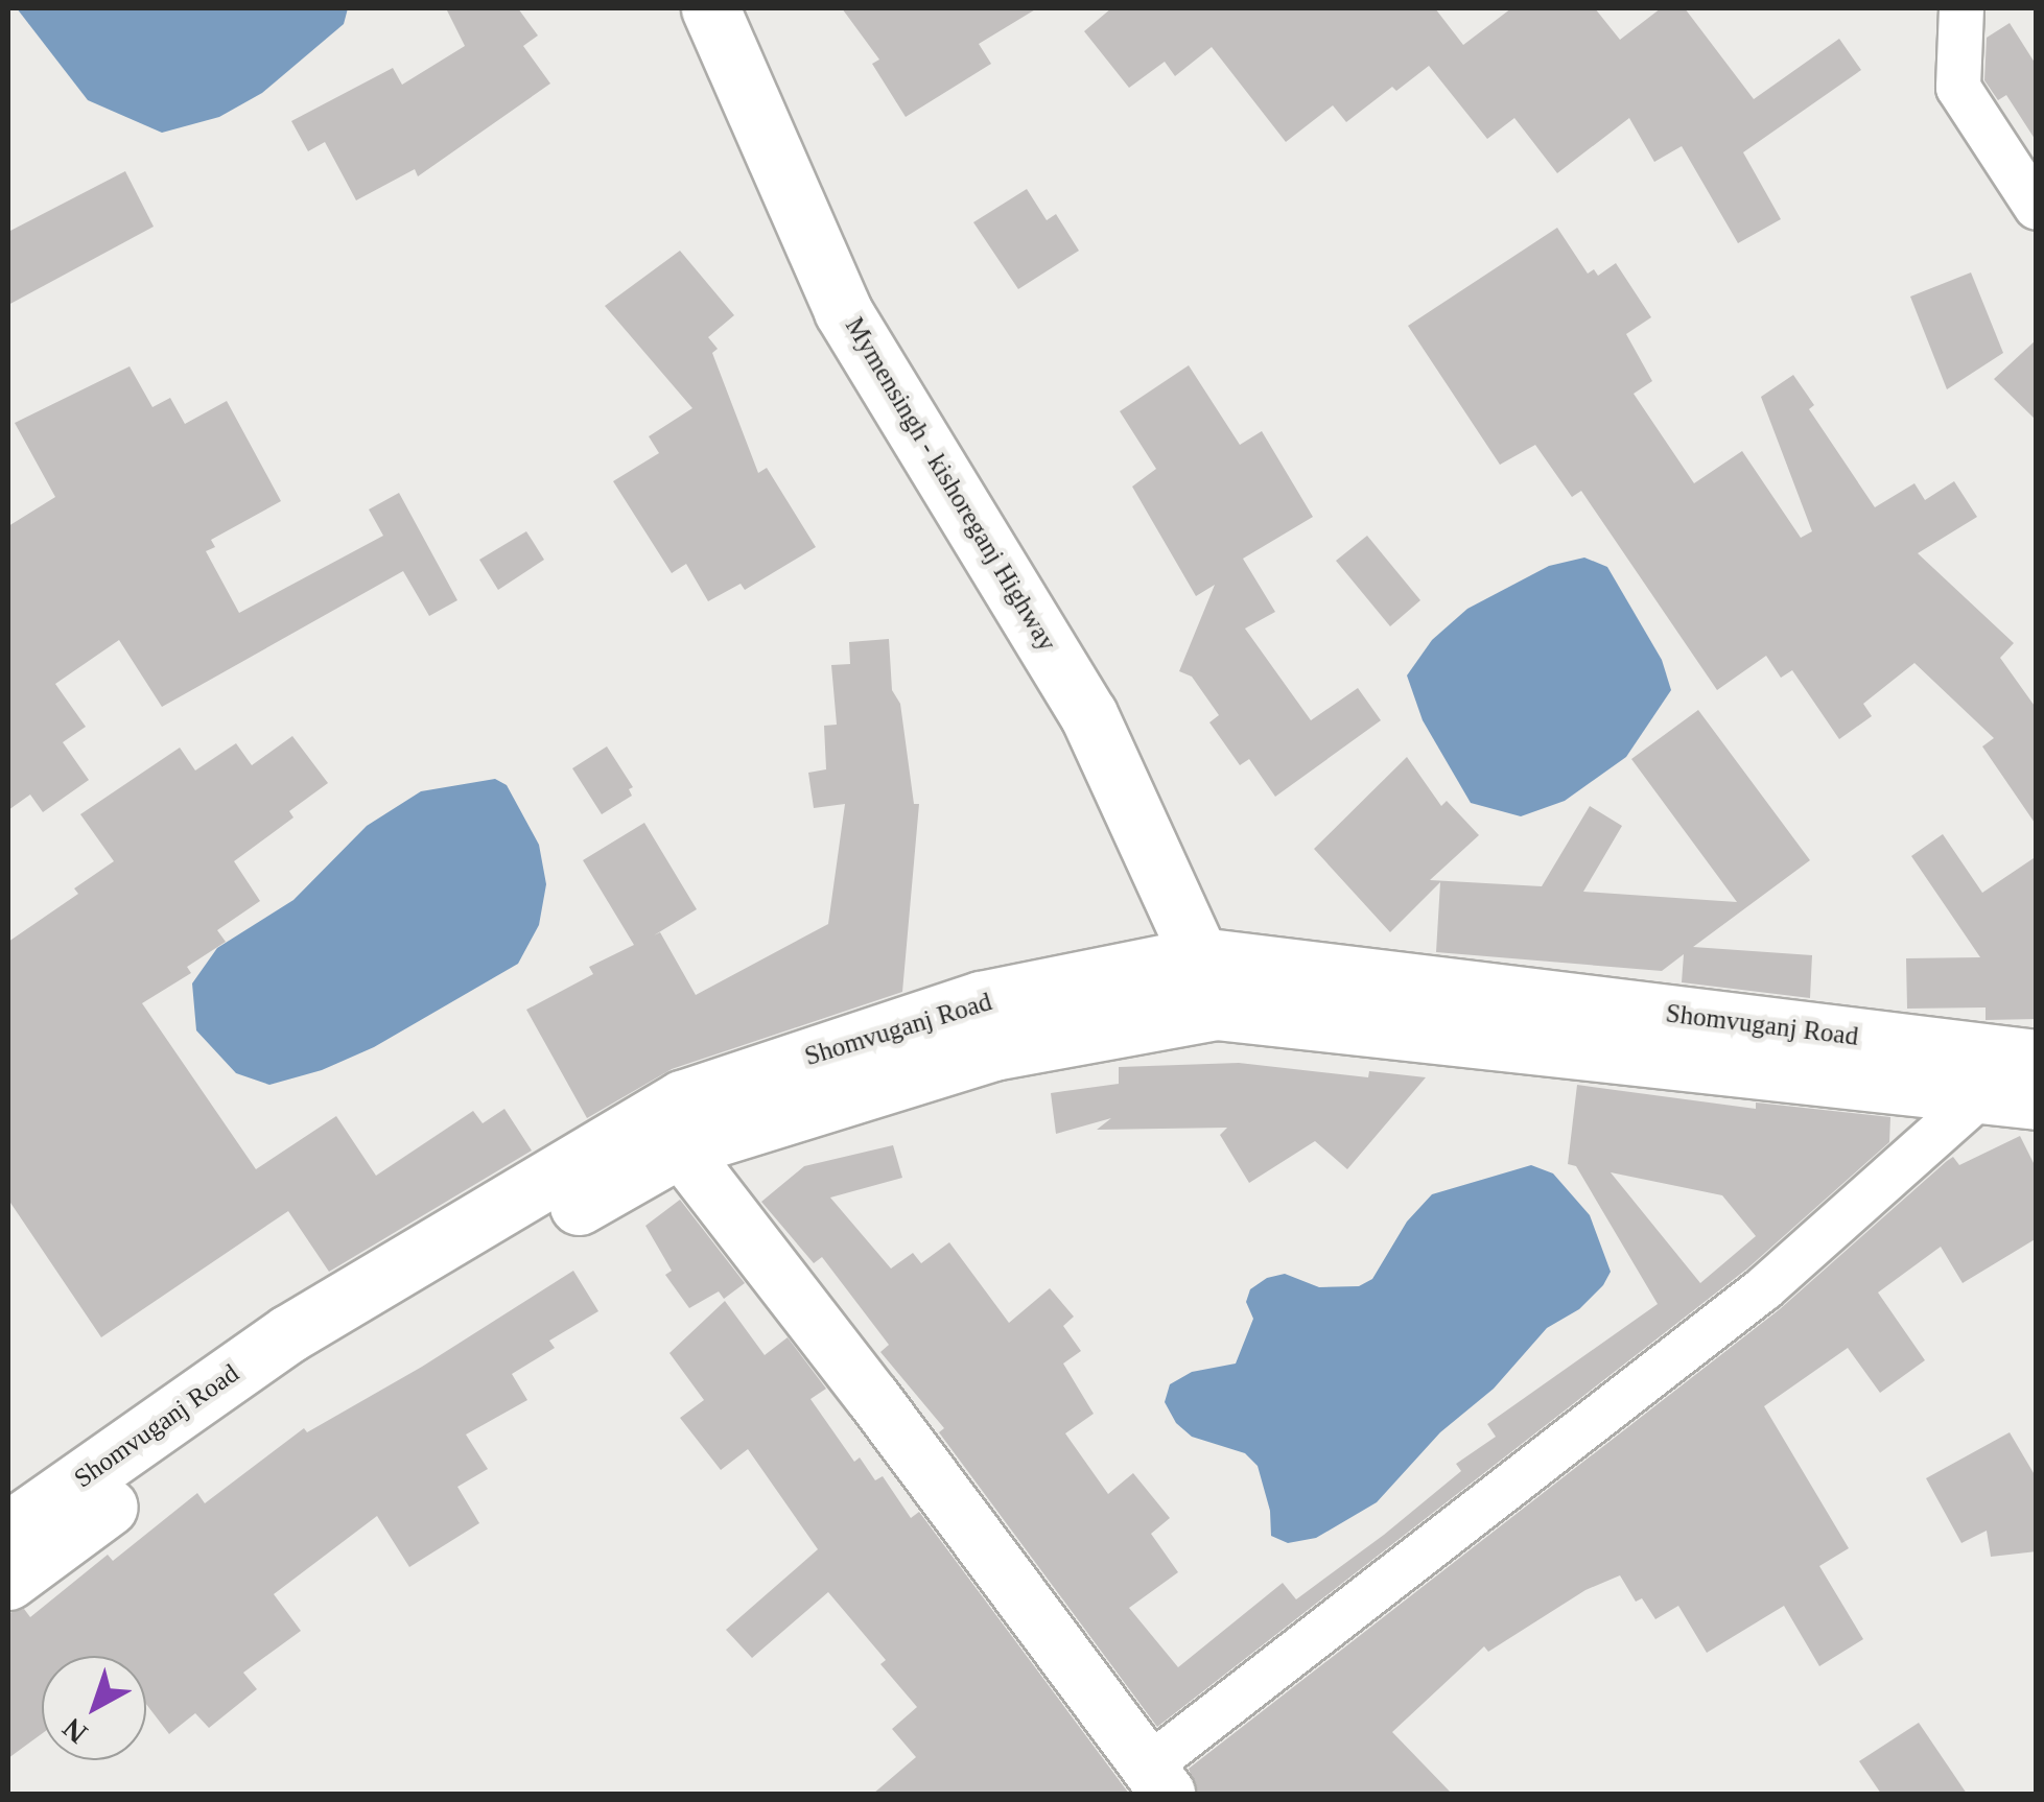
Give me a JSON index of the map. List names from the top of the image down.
{
  "streets": {
    "main road": ["Mymensingh - kishoreganj Highway", "Shomvuganj Road"]
  },
  "crossings": [
    ["Mymensingh - kishoreganj Highway", "Shomvuganj Road"]
  ],
  "north": "bottom left"
}
